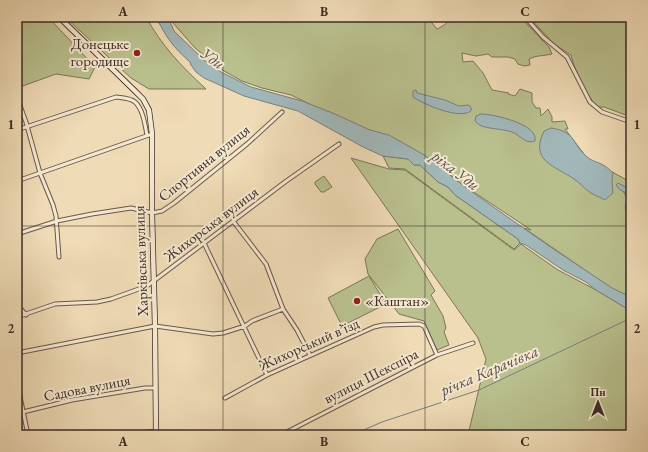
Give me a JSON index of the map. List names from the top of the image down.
{
  "streets": {
    "main road": ["Харківська вулиця"],
    "street": [
      "Спортивна вулиця",
      "Жихорська вулиця",
      "Жихорський в’їзд",
      "вулиця Шекспіра",
      "Садова вулиця"
    ]
  },
  "crossings": [
    ["Спортивна вулиця", "Харківська вулиця"],
    ["Жихорська вулиця", "Харківська вулиця"],
    ["Харківська вулиця", "Садова вулиця"],
    ["Жихорський в’їзд", "вулиця Шекспіра"]
  ],
  "water": ["Уди", "ріка Уди", "річка Карачівка"],
  "places": ["Донецьке городище", "«Каштан»"],
  "north": "top",
  "grid": {
    "columns": ["A", "B", "C"],
    "rows": ["1", "2"]
  }
}
